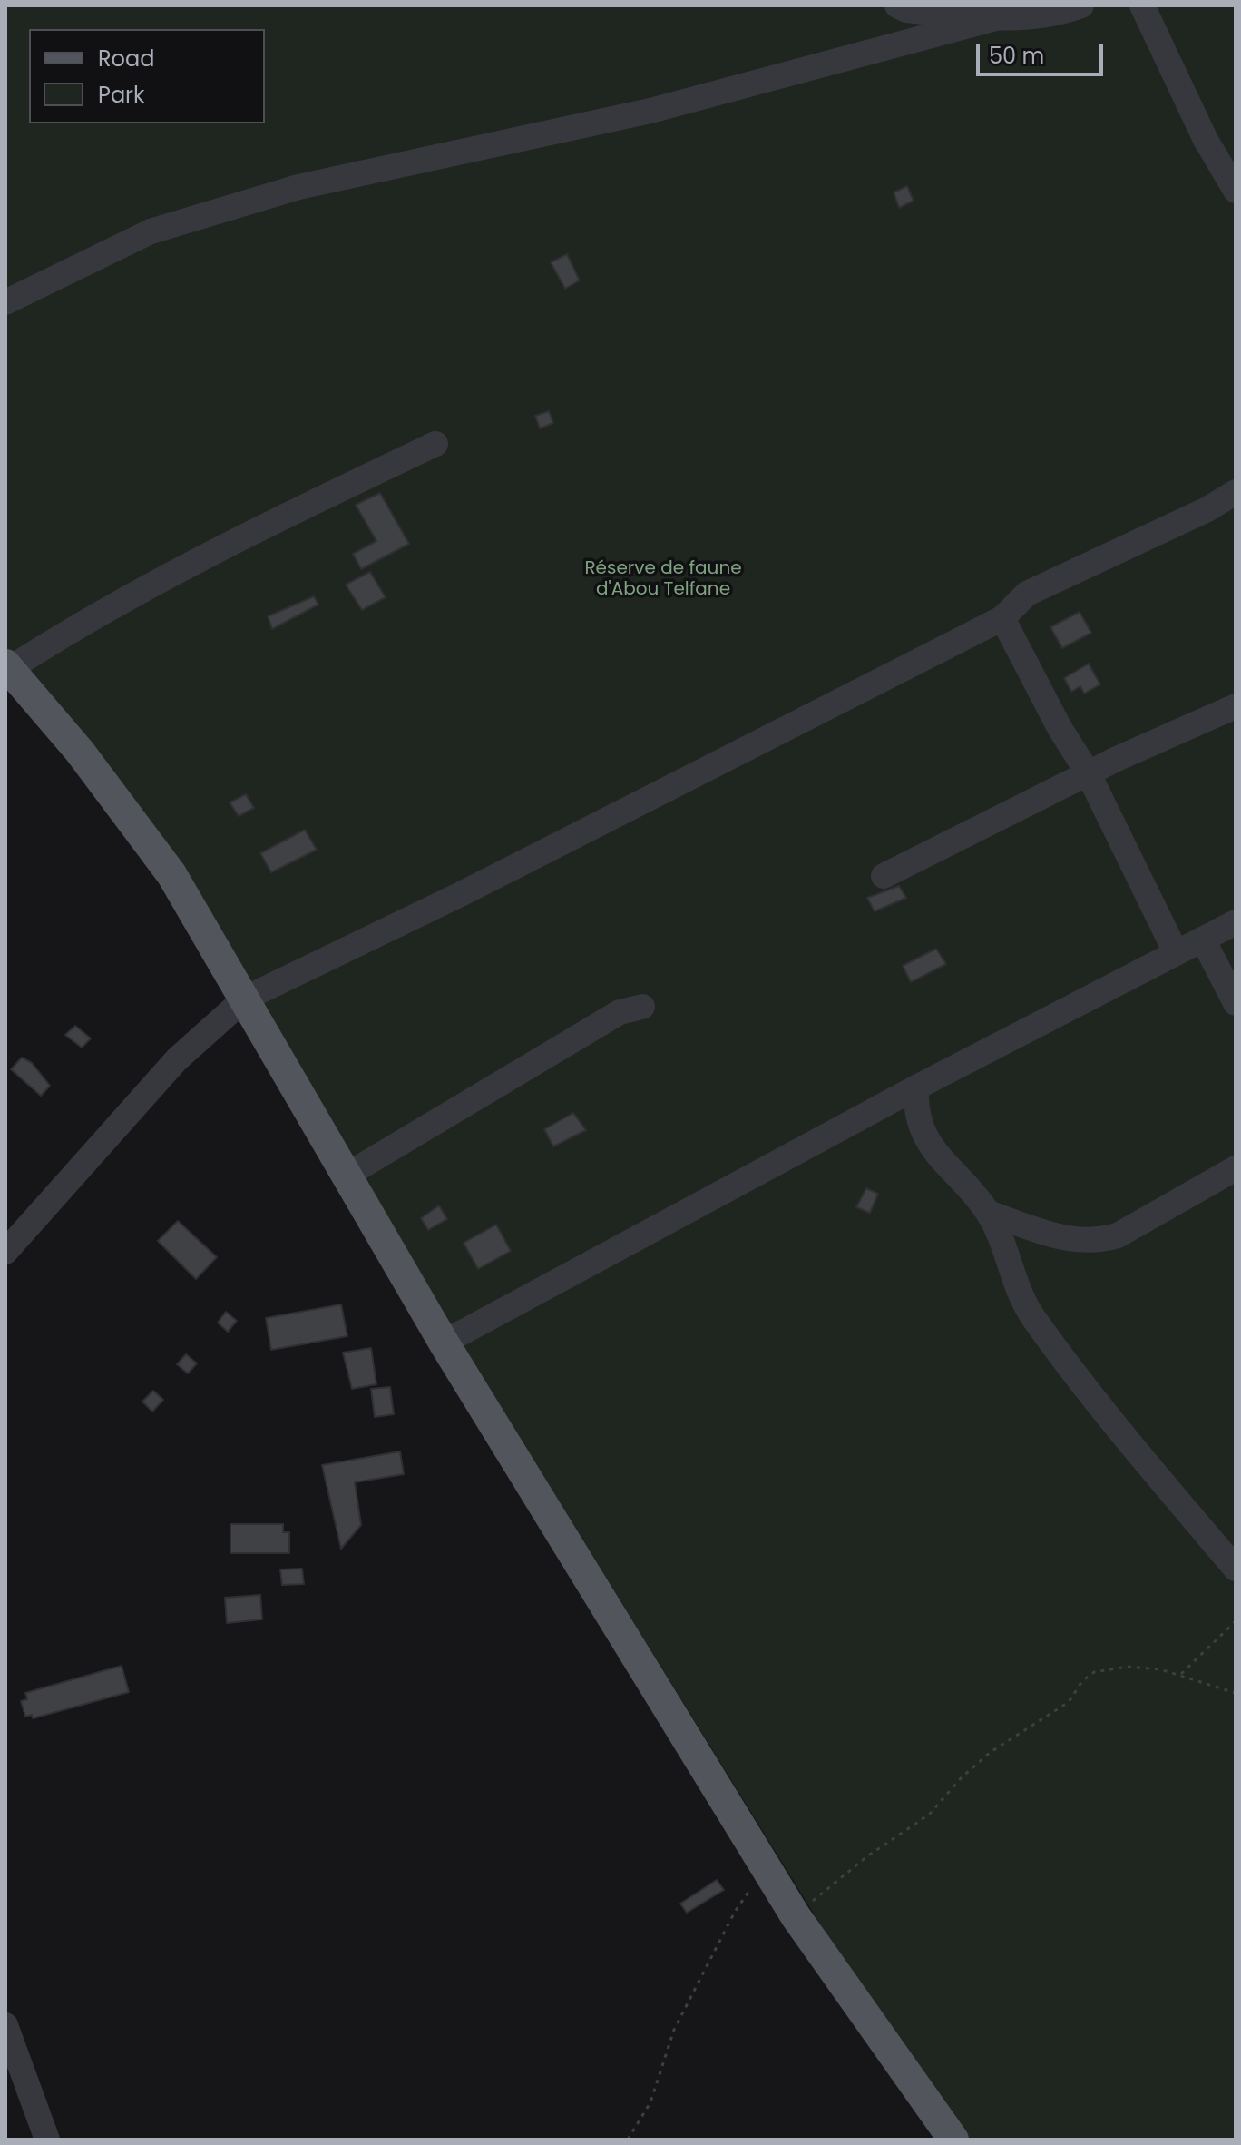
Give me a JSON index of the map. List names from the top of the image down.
{
  "parks": ["Réserve de faune d'Abou Telfane"],
  "legend": ["Road", "Park"],
  "scale_bar": "50 m"
}
